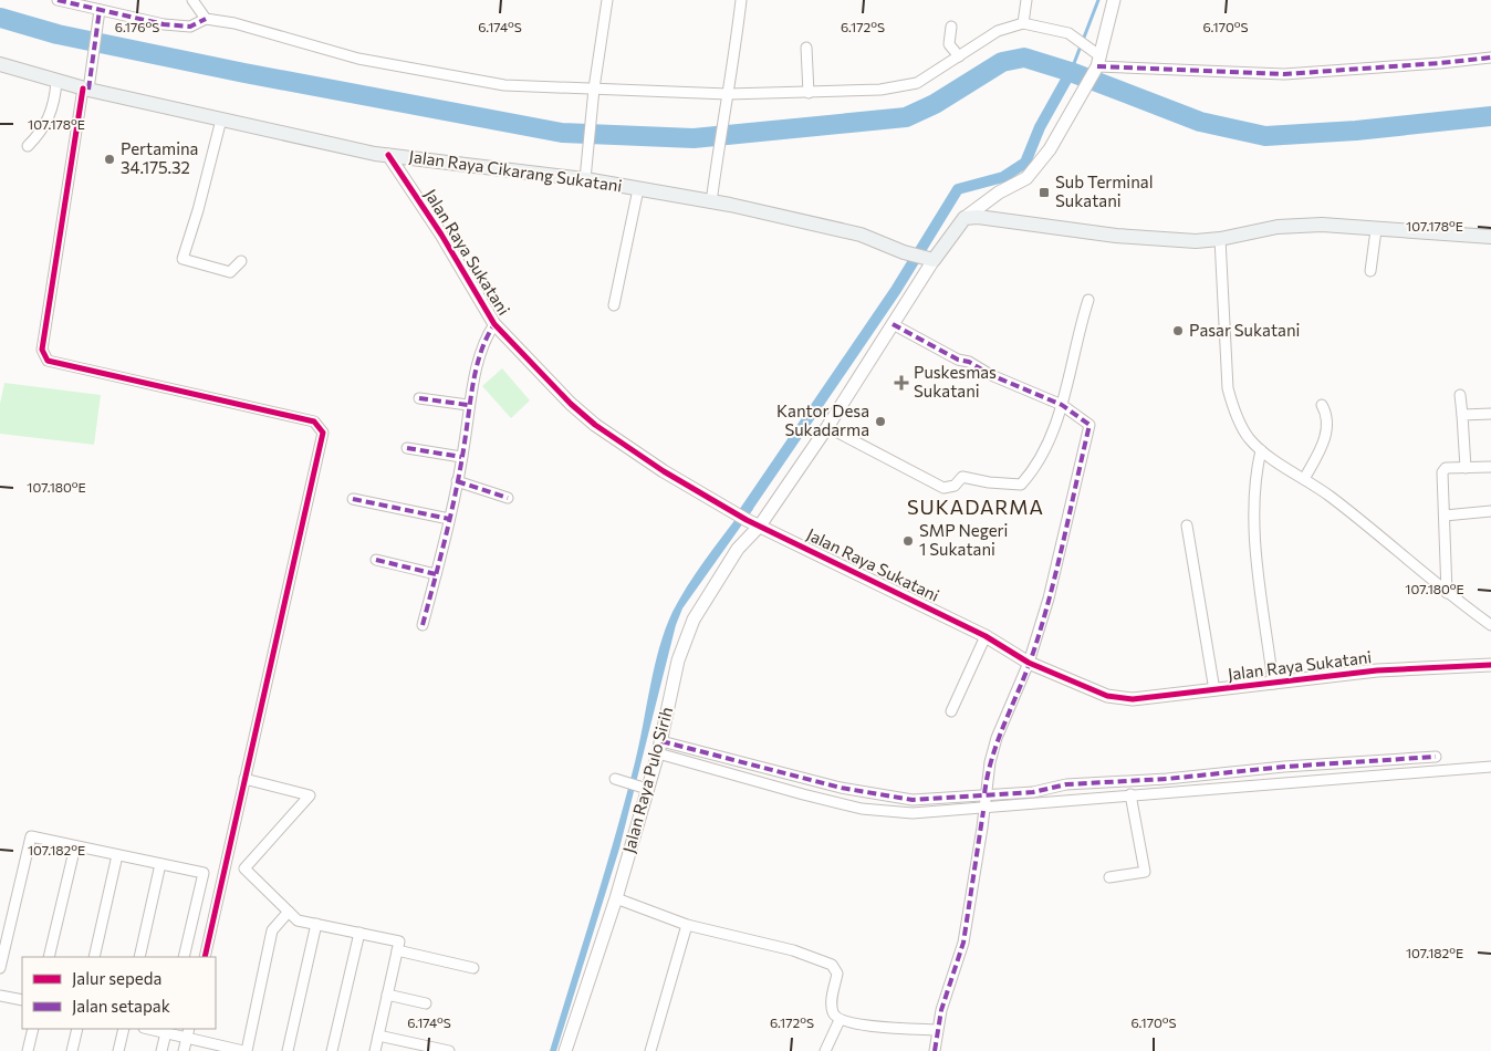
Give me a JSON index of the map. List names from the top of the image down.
{
  "streets": {
    "main road": ["Jalan Raya Cikarang Sukatani"],
    "street": ["Jalan Raya Sukatani", "Jalan Raya Pulo Sirih"]
  },
  "crossings": [
    ["Jalan Raya Cikarang Sukatani", "Jalan Raya Sukatani"],
    ["Jalan Raya Sukatani", "Jalan Raya Pulo Sirih"]
  ],
  "districts": ["SUKADARMA"],
  "places": {
    "other": [
      "Pertamina 34.175.32",
      "Pasar Sukatani",
      "Kantor Desa Sukadarma",
      "SMP Negeri 1 Sukatani"
    ],
    "transit": ["Sub Terminal Sukatani"],
    "health": ["Puskesmas Sukatani"]
  },
  "legend": ["Jalur sepeda", "Jalan setapak"],
  "coordinates": [
    "6.176°S",
    "6.174°S",
    "6.172°S",
    "6.170°S",
    "107.178°E",
    "107.180°E",
    "107.182°E"
  ]
}
